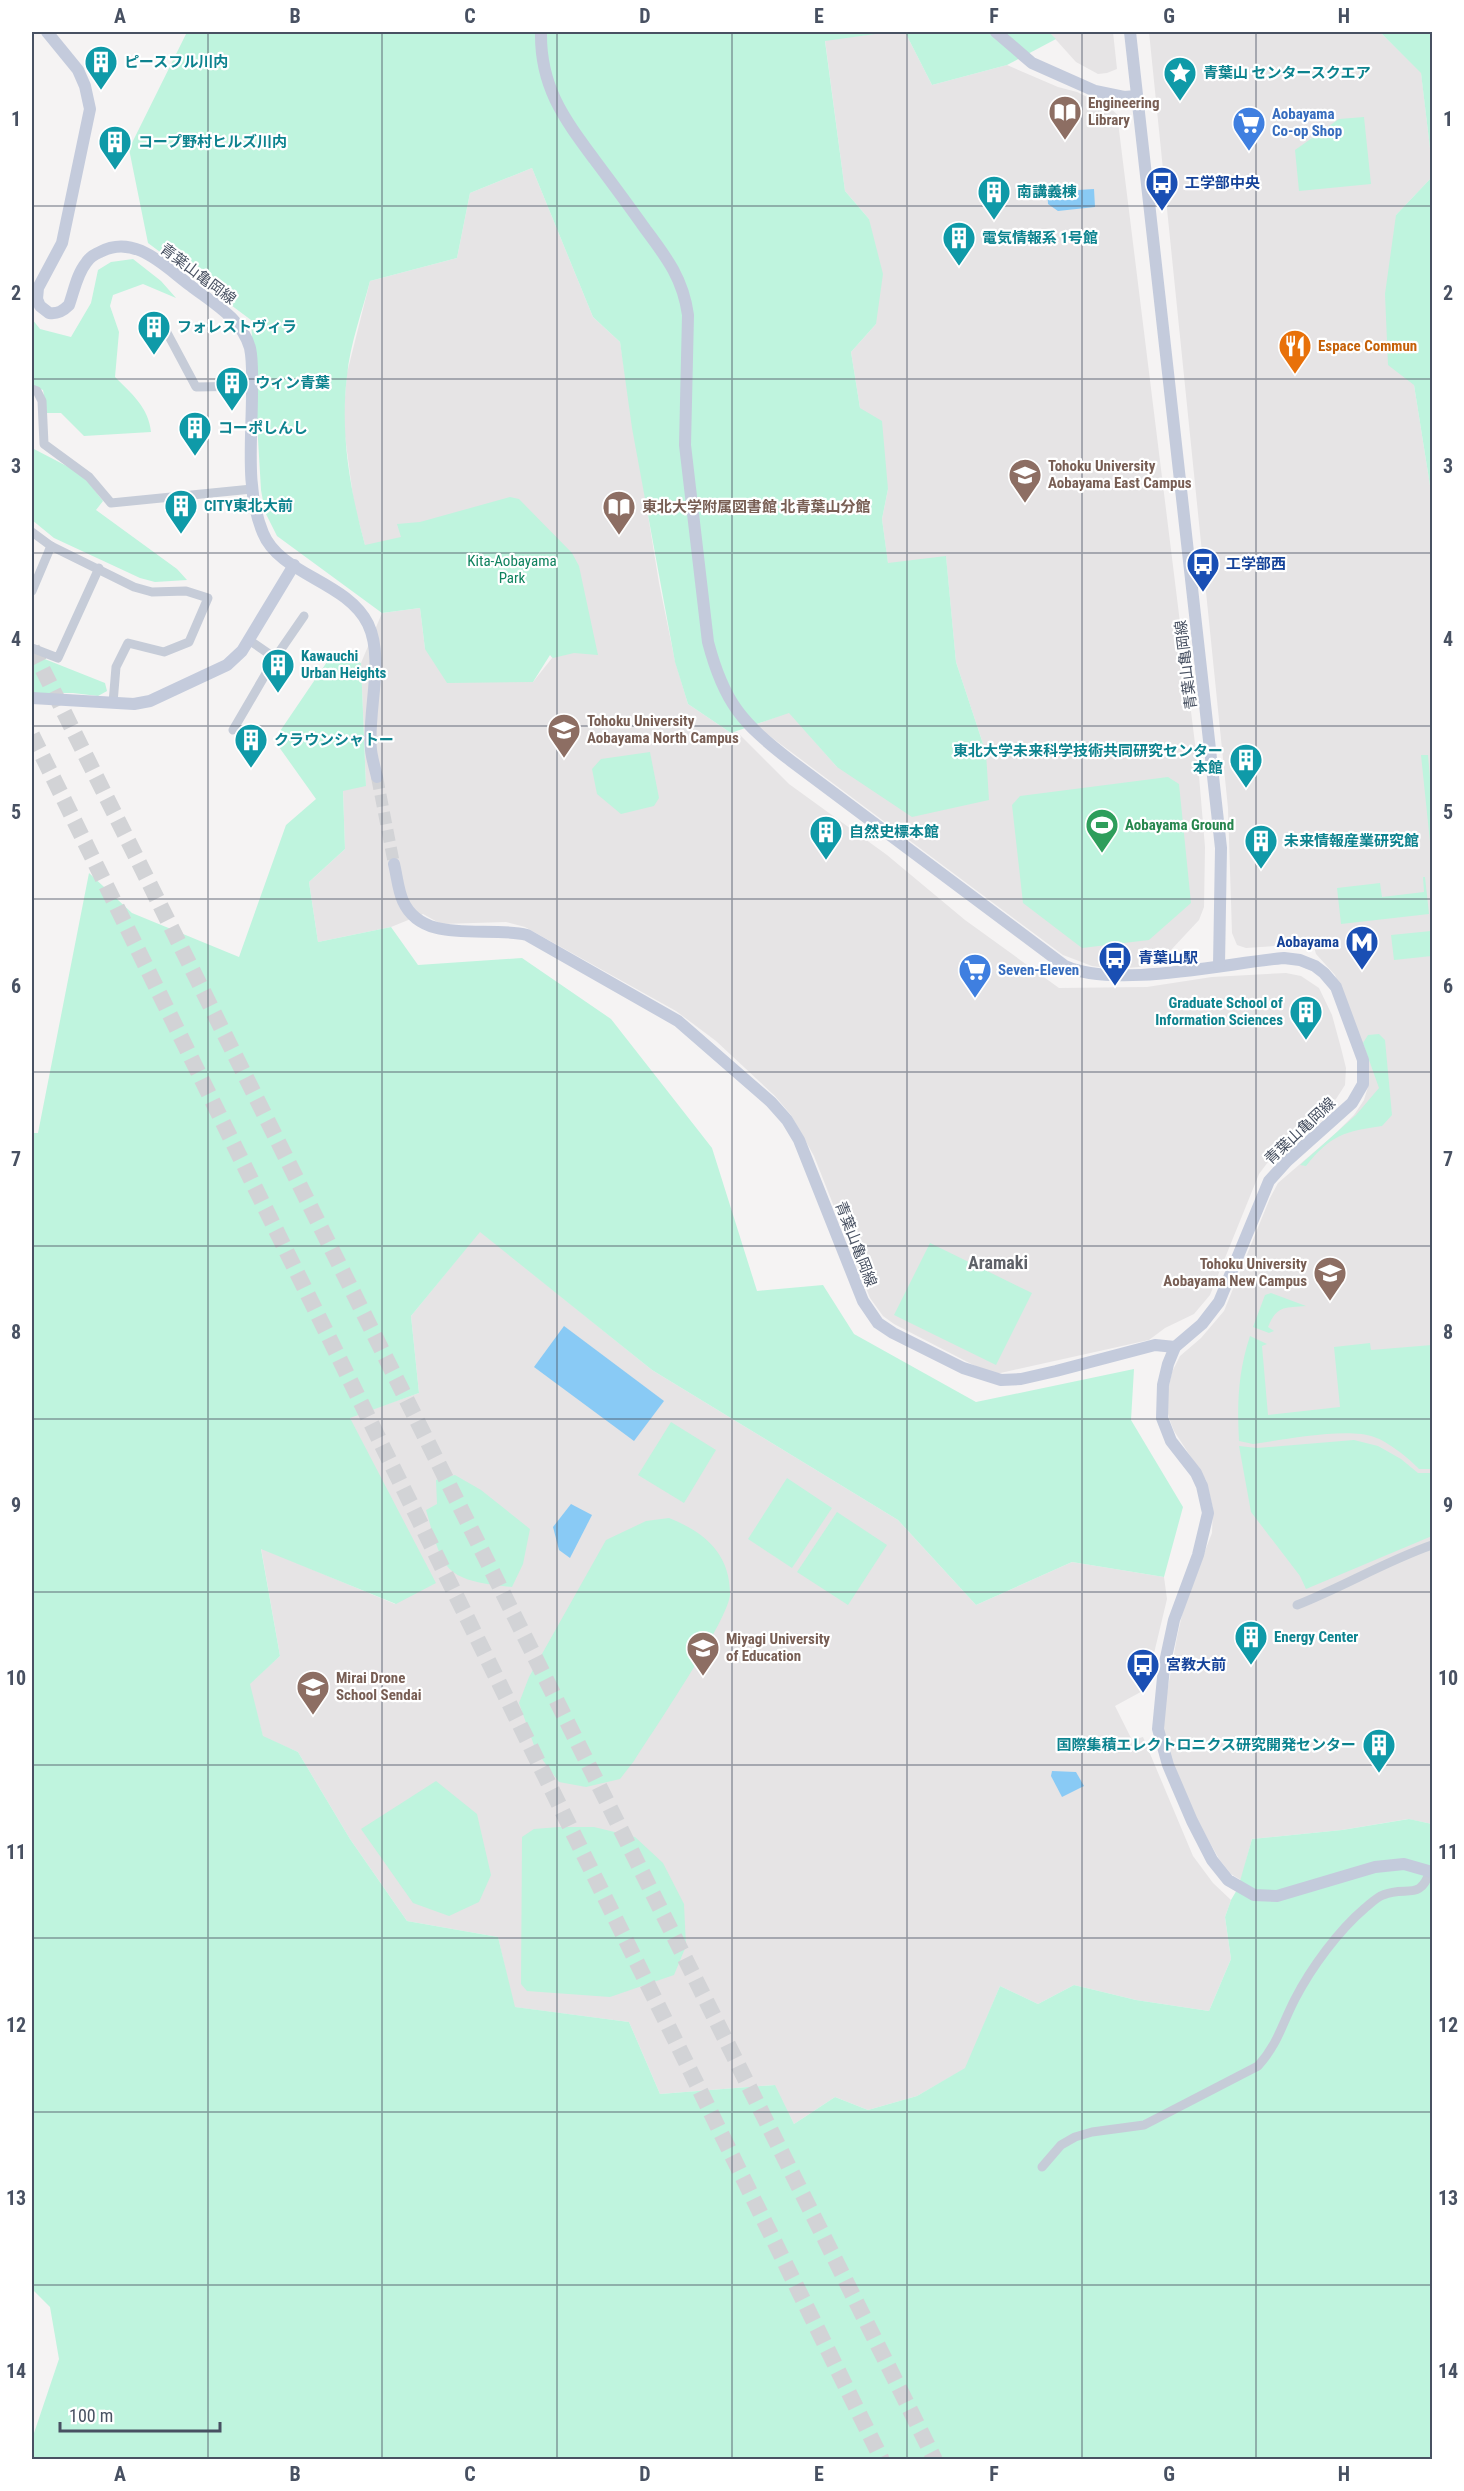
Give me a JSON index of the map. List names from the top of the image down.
{
  "streets": {
    "street": ["青葉山亀岡線"]
  },
  "districts": ["Aramaki"],
  "parks": ["Kita-Aobayama Park"],
  "places": {
    "building": [
      "ピースフル川内",
      "コープ野村ヒルズ川内",
      "南講義棟",
      "電気情報系 1号館",
      "フォレストヴィラ",
      "ウィン青葉",
      "コーポしんし",
      "CITY東北大前",
      "Kawauchi Urban Heights",
      "クラウンシャトー",
      "東北大学未来科学技術共同研究センター 本館",
      "自然史標本館",
      "未来情報産業研究館",
      "Graduate School of Information Sciences",
      "Energy Center",
      "国際集積エレクトロニクス研究開発センター"
    ],
    "place": ["青葉山 センタースクエア"],
    "library": ["Engineering Library", "東北大学附属図書館 北青葉山分館"],
    "supermarket": ["Aobayama Co-op Shop", "Seven-Eleven"],
    "bus stop": [
      "工学部中央",
      "工学部西",
      "青葉山駅",
      "宮教大前"
    ],
    "restaurant": ["Espace Commun"],
    "school or university": [
      "Tohoku University Aobayama East Campus",
      "Tohoku University Aobayama North Campus",
      "Tohoku University Aobayama New Campus",
      "Miyagi University of Education",
      "Mirai Drone School Sendai"
    ],
    "sports": ["Aobayama Ground"],
    "metro station": ["Aobayama"]
  },
  "scale_bar": "100 m",
  "grid": {
    "columns": [
      "A",
      "B",
      "C",
      "D",
      "E",
      "F",
      "G",
      "H"
    ],
    "rows": [
      "1",
      "2",
      "3",
      "4",
      "5",
      "6",
      "7",
      "8",
      "9",
      "10",
      "11",
      "12",
      "13",
      "14"
    ]
  }
}
